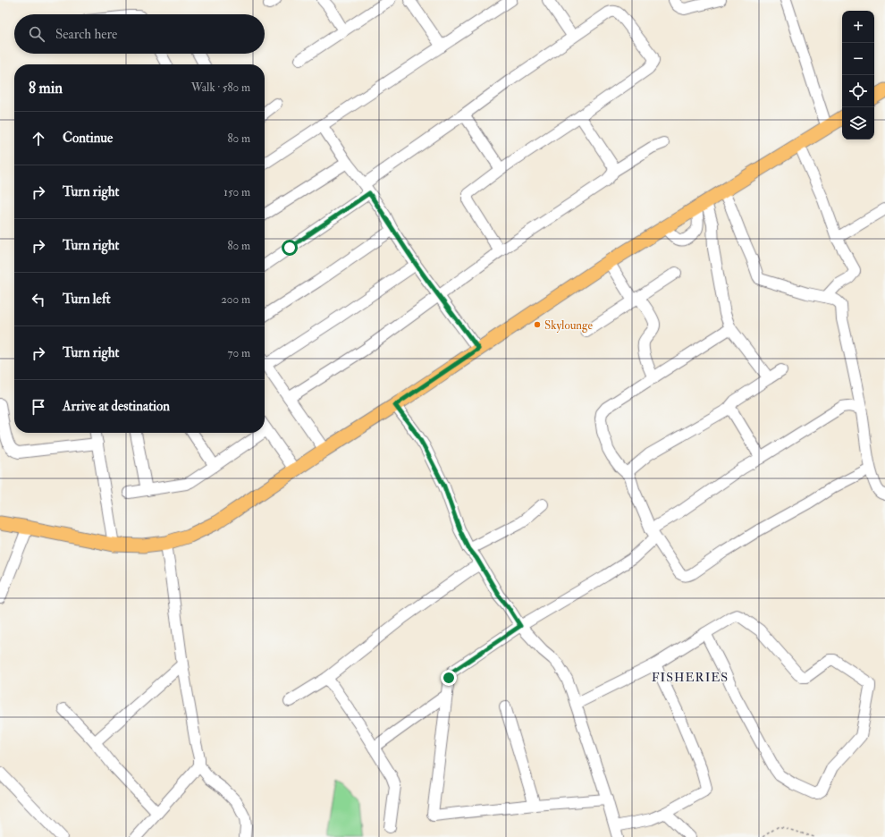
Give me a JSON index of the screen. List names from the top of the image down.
{
  "districts": ["FISHERIES"],
  "places": ["Skylounge"],
  "page": {
    "map_buttons": ["+", "−"],
    "search": "Search here",
    "heading": ["8 min", "Walk · 580 m"],
    "list": [
      ["Continue", "80 m"],
      ["Turn right", "150 m"],
      ["Turn right", "80 m"],
      ["Turn left", "200 m"],
      ["Turn right", "70 m"],
      "Arrive at destination"
    ]
  }
}
